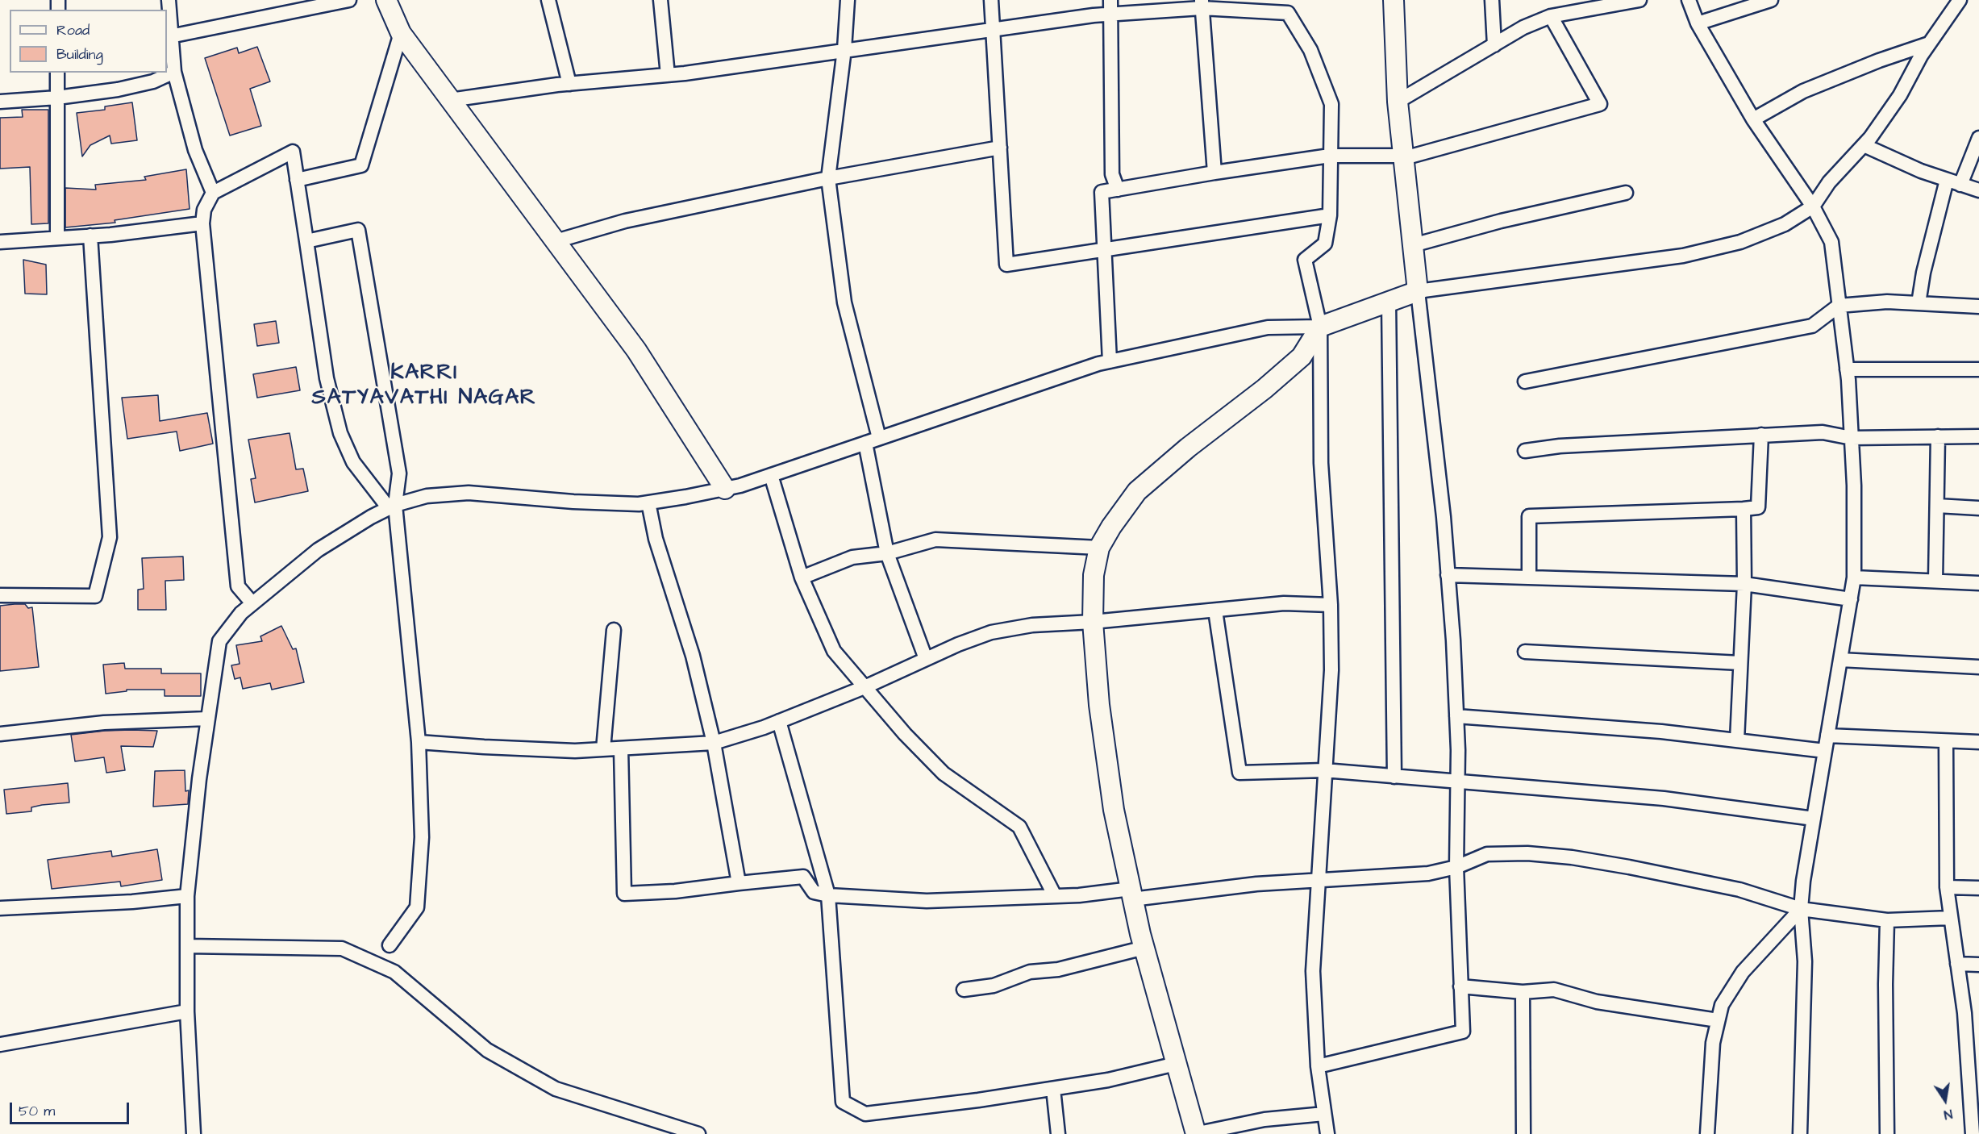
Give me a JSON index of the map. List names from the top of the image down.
{
  "districts": ["KARRI SATYAVATHI NAGAR"],
  "legend": ["Road", "Building"],
  "scale_bar": "50 m",
  "north": "bottom"
}
